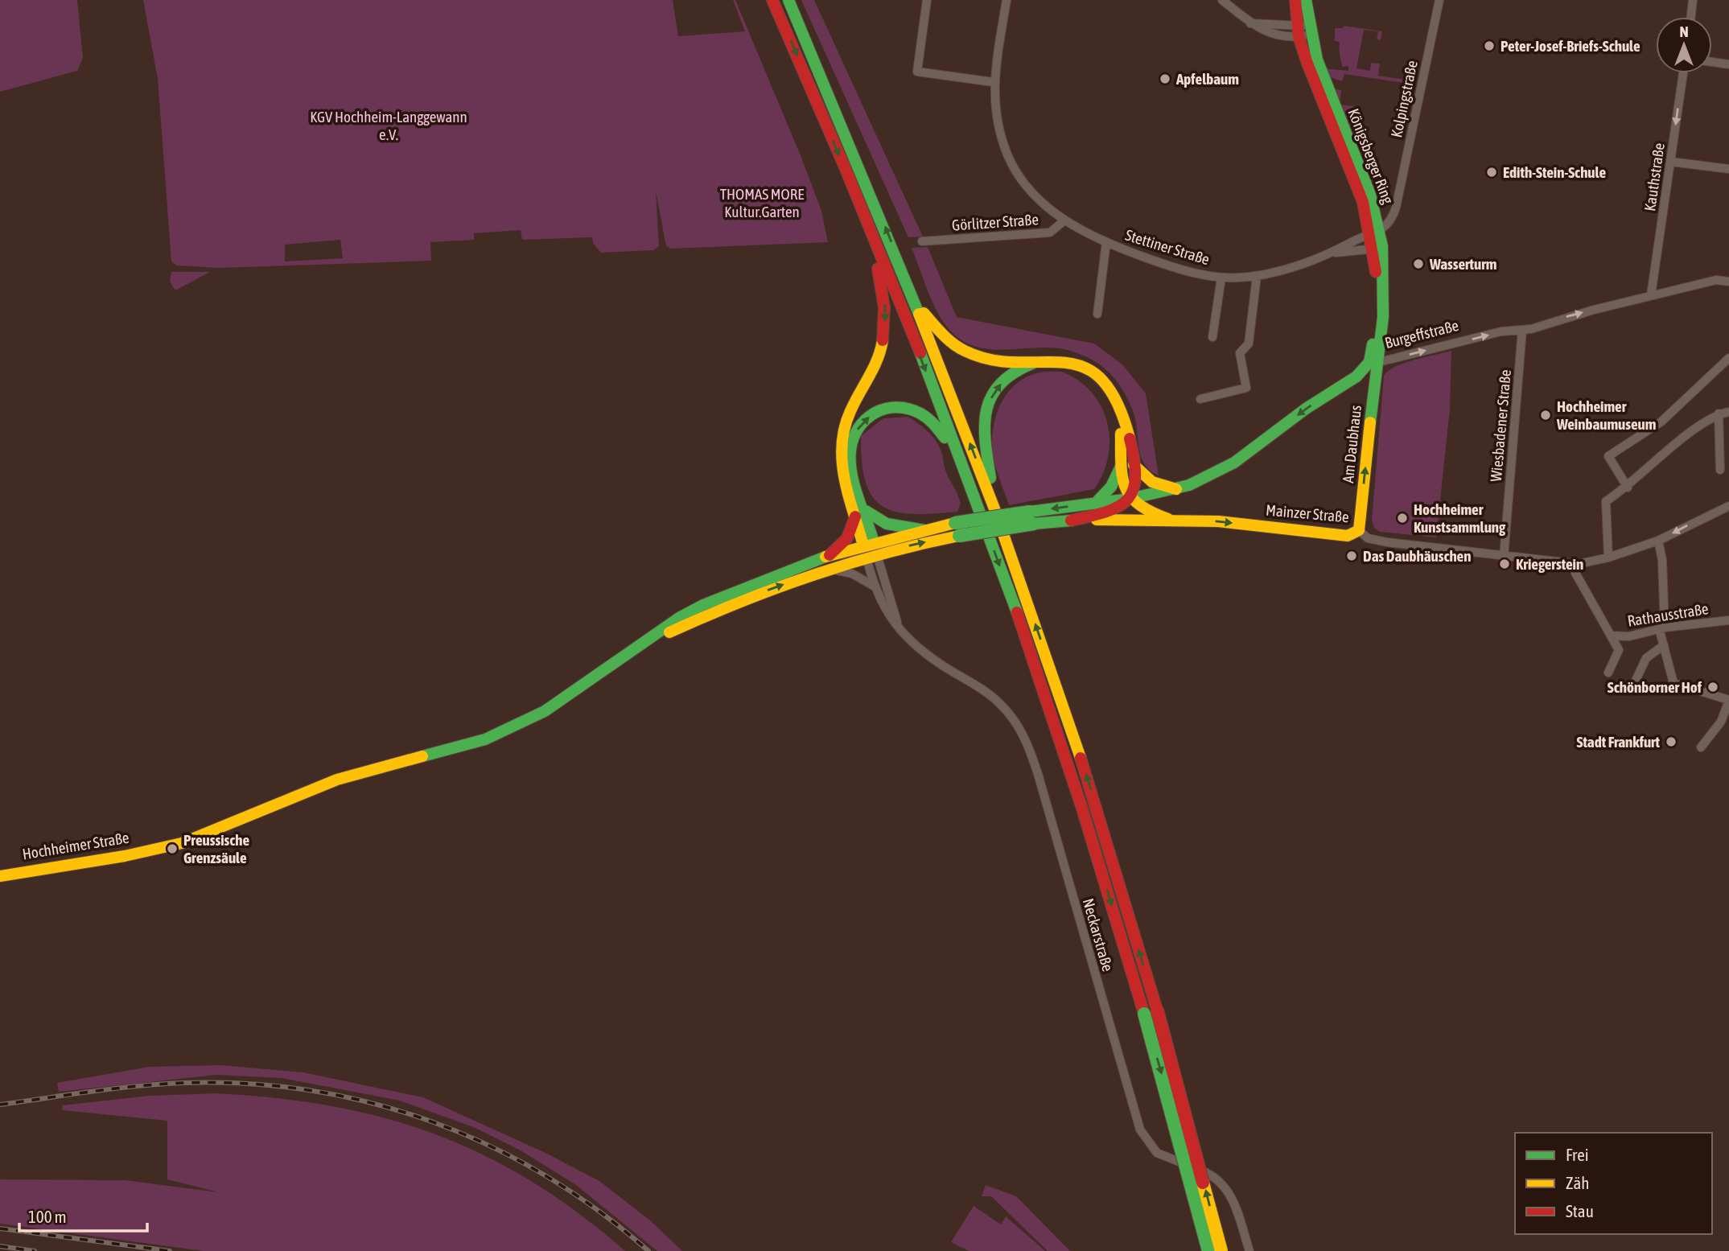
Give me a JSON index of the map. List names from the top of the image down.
{
  "streets": {
    "main road": [
      "Königsberger Ring",
      "Burgeffstraße",
      "Am Daubhaus",
      "Mainzer Straße",
      "Hochheimer Straße"
    ],
    "street": [
      "Kolpingstraße",
      "Kauthstraße",
      "Görlitzer Straße",
      "Stettiner Straße",
      "Wiesbadener Straße",
      "Rathausstraße",
      "Neckarstraße"
    ]
  },
  "crossings": [
    ["Kolpingstraße", "Königsberger Ring"],
    ["Kolpingstraße", "Stettiner Straße"],
    ["Königsberger Ring", "Stettiner Straße"],
    ["Königsberger Ring", "Burgeffstraße"],
    ["Königsberger Ring", "Am Daubhaus"],
    ["Kauthstraße", "Burgeffstraße"],
    ["Görlitzer Straße", "Stettiner Straße"],
    ["Burgeffstraße", "Wiesbadener Straße"],
    ["Burgeffstraße", "Am Daubhaus"],
    ["Wiesbadener Straße", "Mainzer Straße"],
    ["Am Daubhaus", "Mainzer Straße"],
    ["Mainzer Straße", "Rathausstraße"]
  ],
  "one_way": ["Kauthstraße", "Am Daubhaus"],
  "parks": ["KGV Hochheim-Langgewann e.V.", "THOMAS MORE Kultur.Garten"],
  "places": [
    "Peter-Josef-Briefs-Schule",
    "Apfelbaum",
    "Edith-Stein-Schule",
    "Wasserturm",
    "Hochheimer Weinbaumuseum",
    "Hochheimer Kunstsammlung",
    "Das Daubhäuschen",
    "Kriegerstein",
    "Schönborner Hof",
    "Stadt Frankfurt",
    "Preussische Grenzsäule"
  ],
  "legend": ["Frei", "Zäh", "Stau"],
  "scale_bar": "100 m",
  "north": "top"
}
